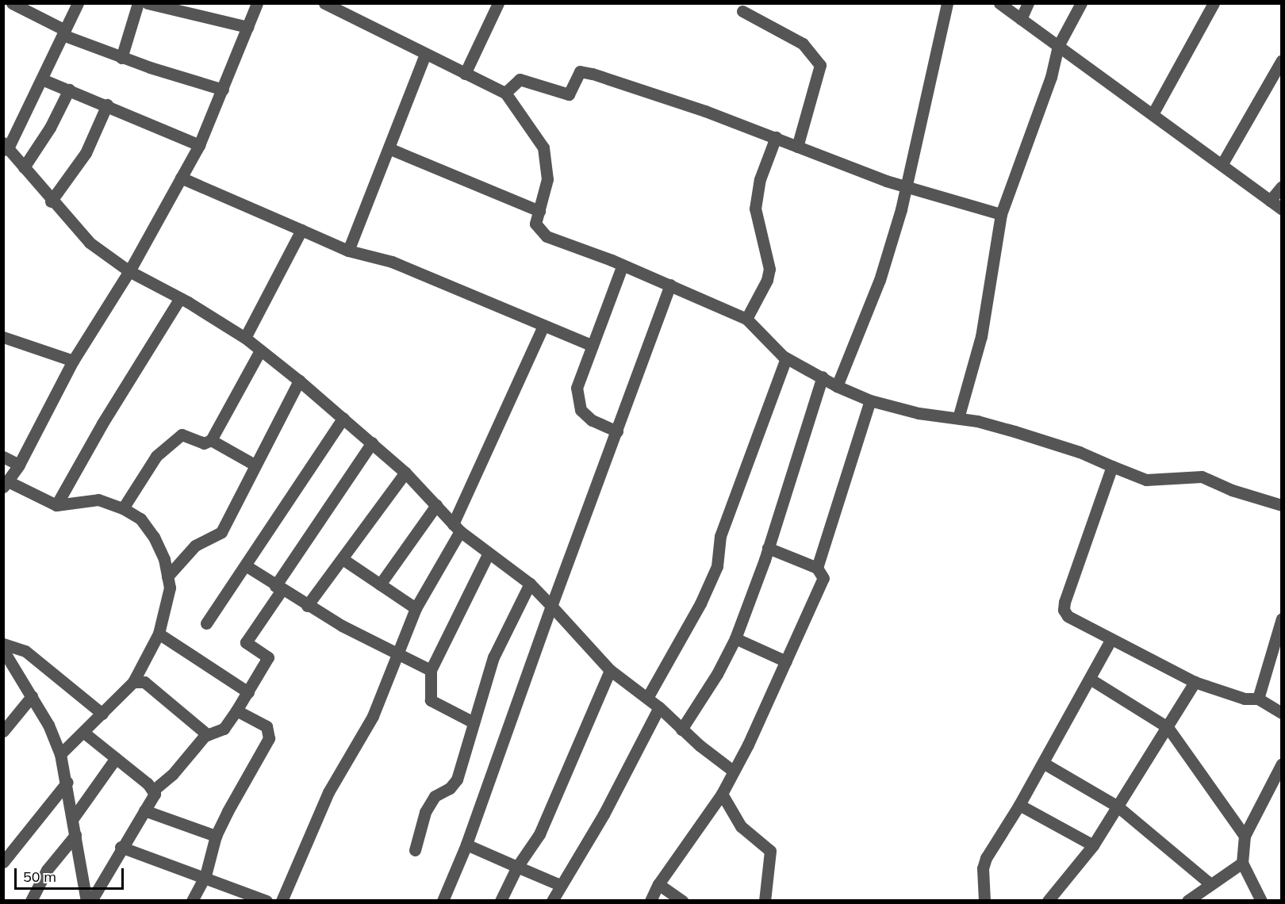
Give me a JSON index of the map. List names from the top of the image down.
{
  "scale_bar": "50 m"
}
